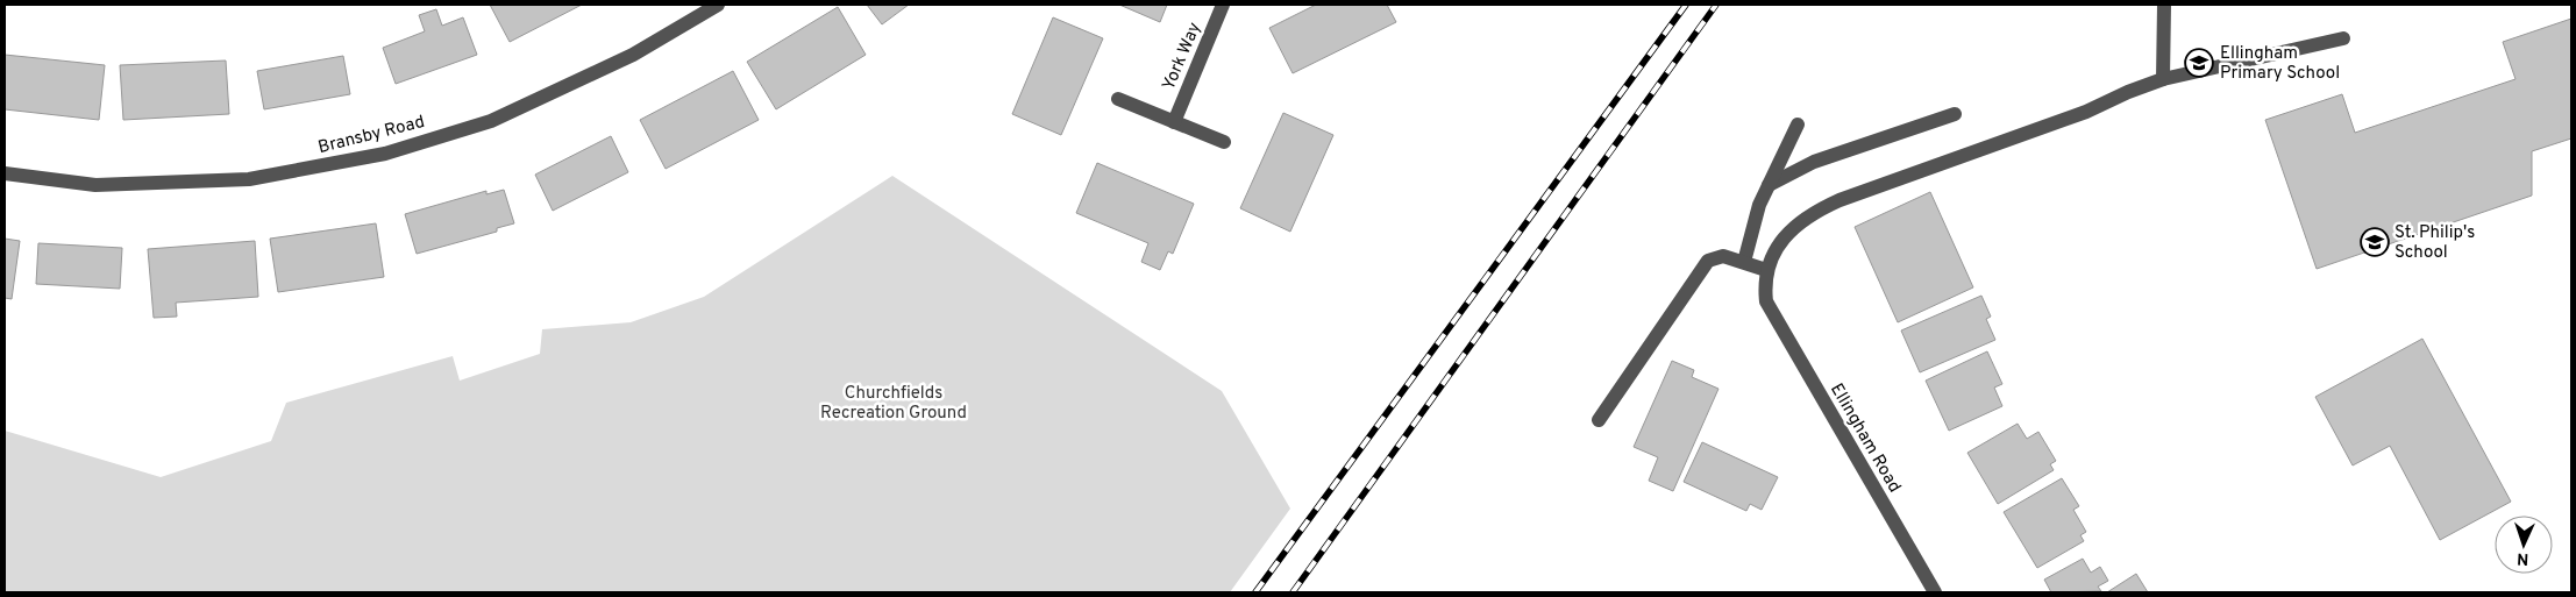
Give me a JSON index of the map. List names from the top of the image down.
{
  "streets": {
    "street": ["York Way", "Bransby Road", "Ellingham Road"]
  },
  "parks": ["Churchfields Recreation Ground"],
  "places": {
    "school or university": ["Ellingham Primary School", "St. Philip's School"]
  },
  "north": "bottom"
}
